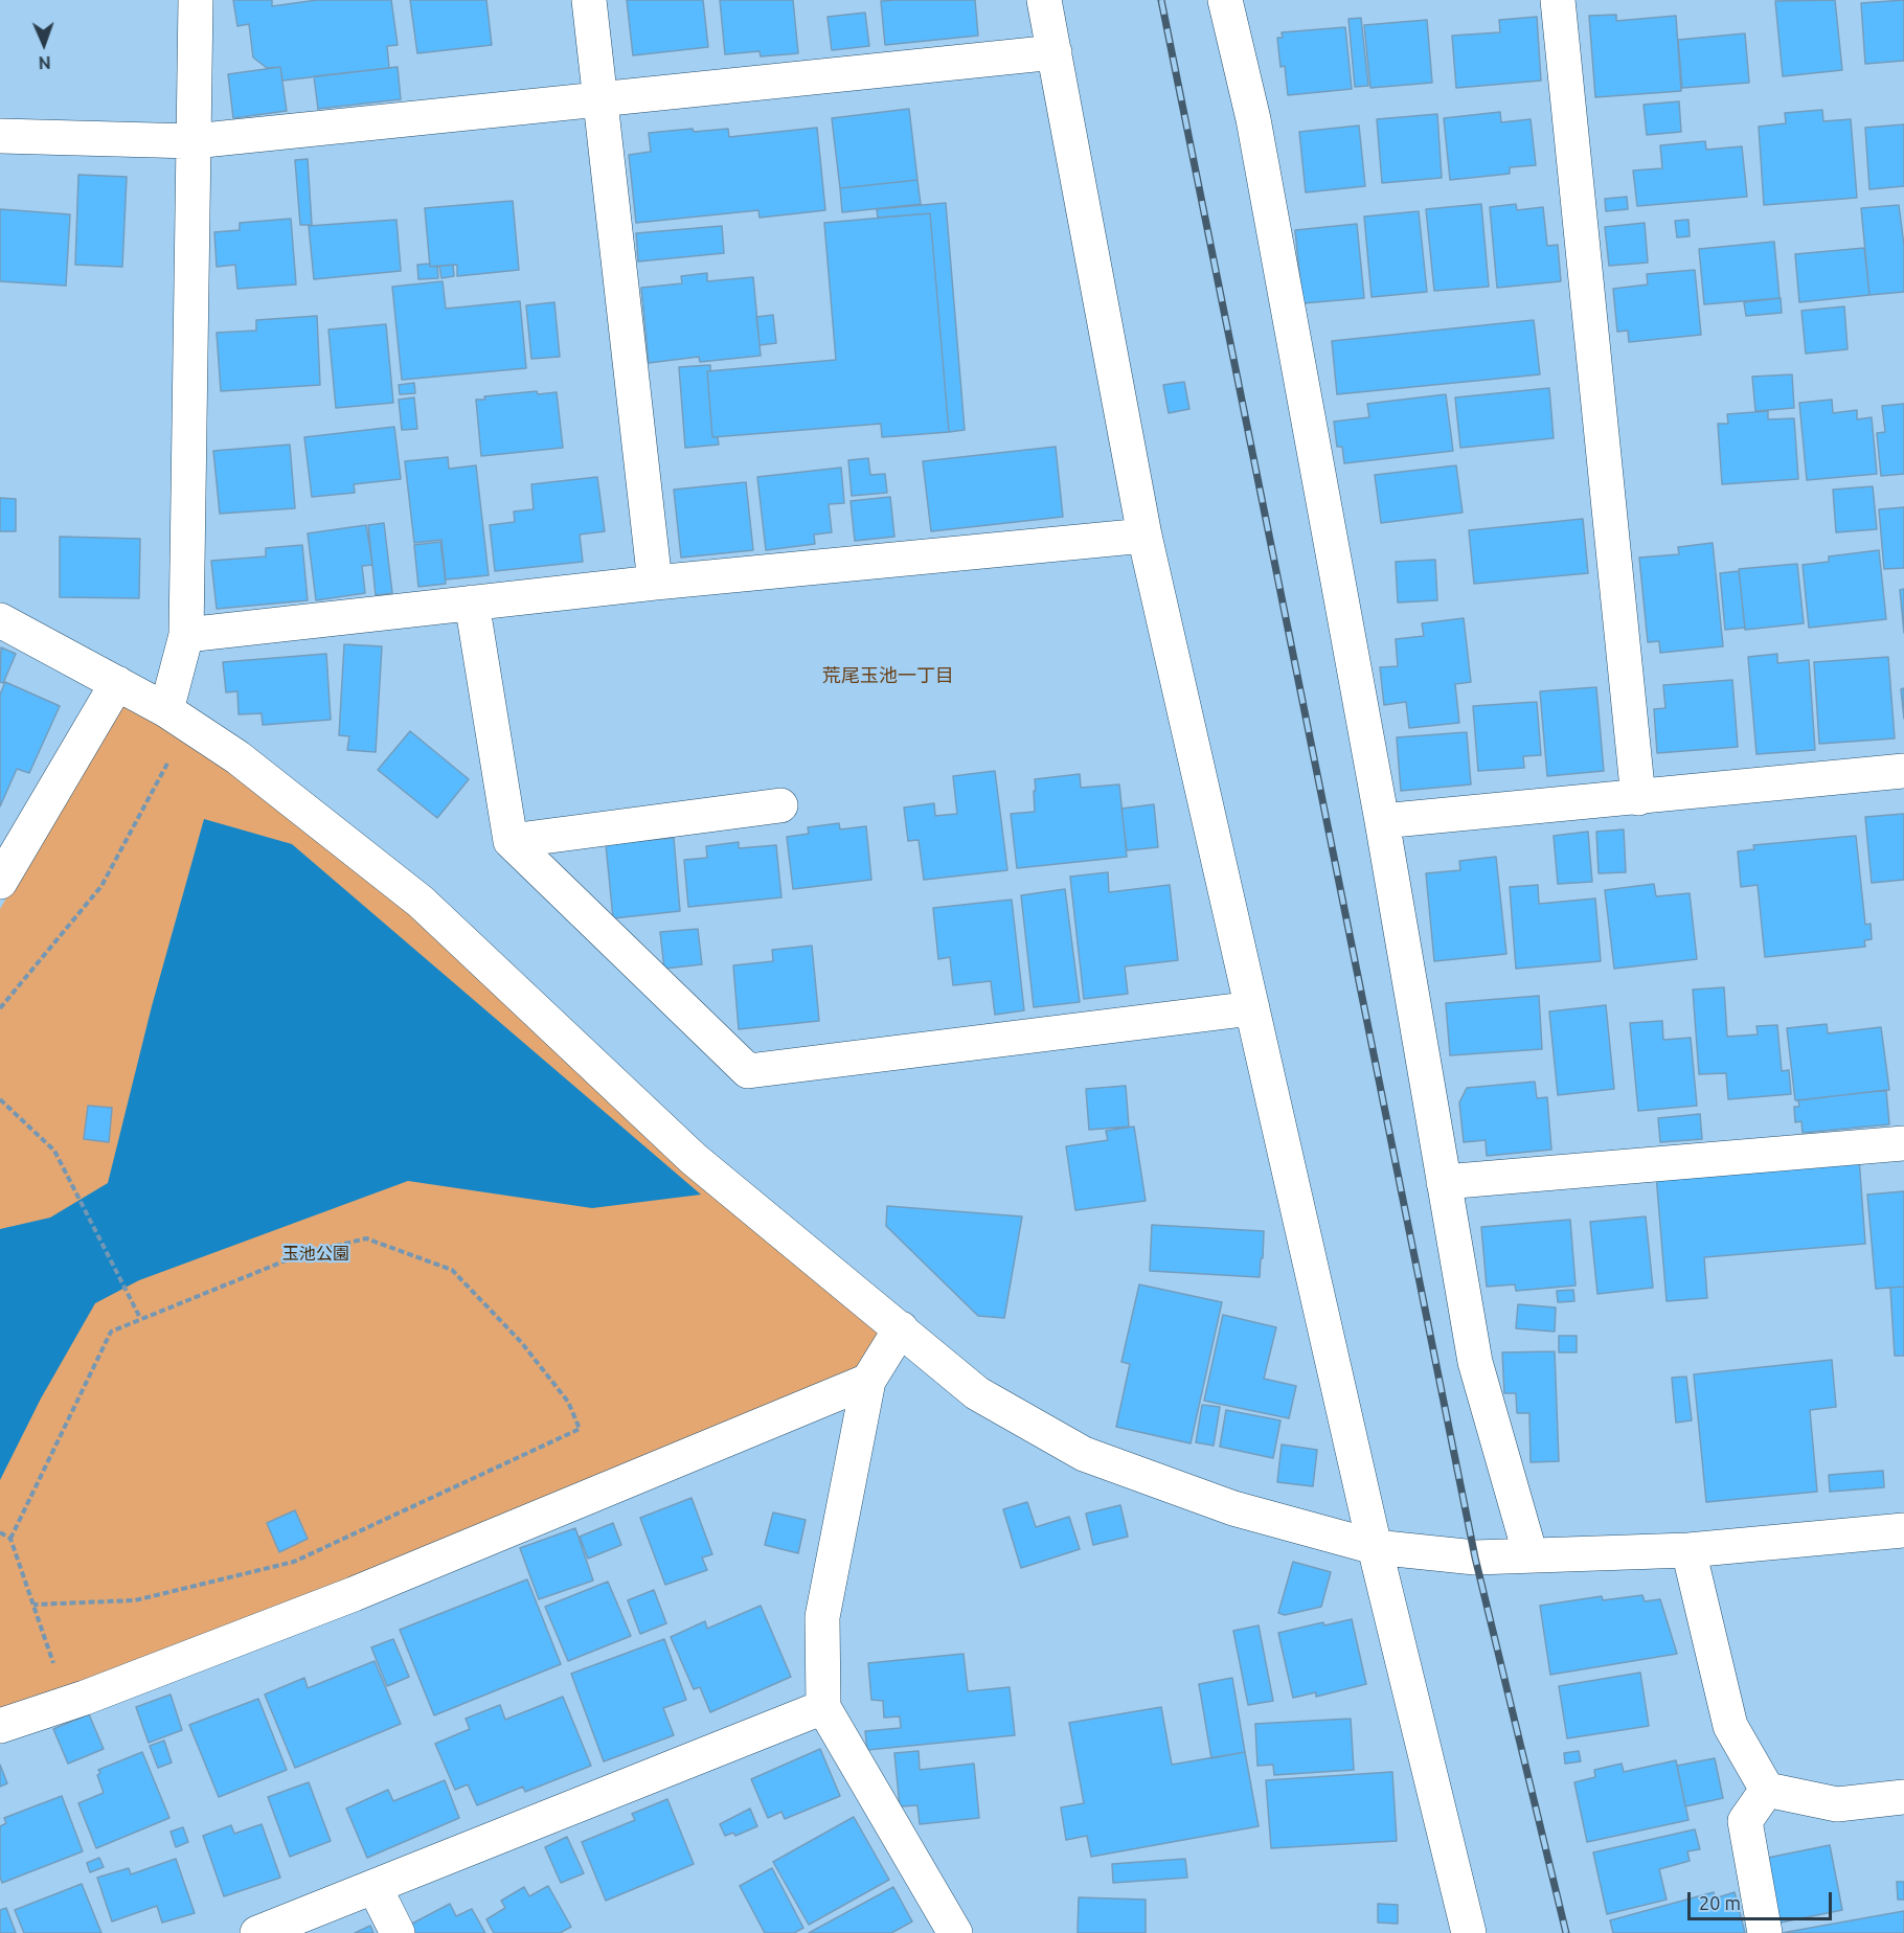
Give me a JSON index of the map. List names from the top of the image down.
{
  "districts": ["荒尾玉池一丁目"],
  "parks": ["玉池公園"],
  "scale_bar": "20 m",
  "north": "bottom"
}
